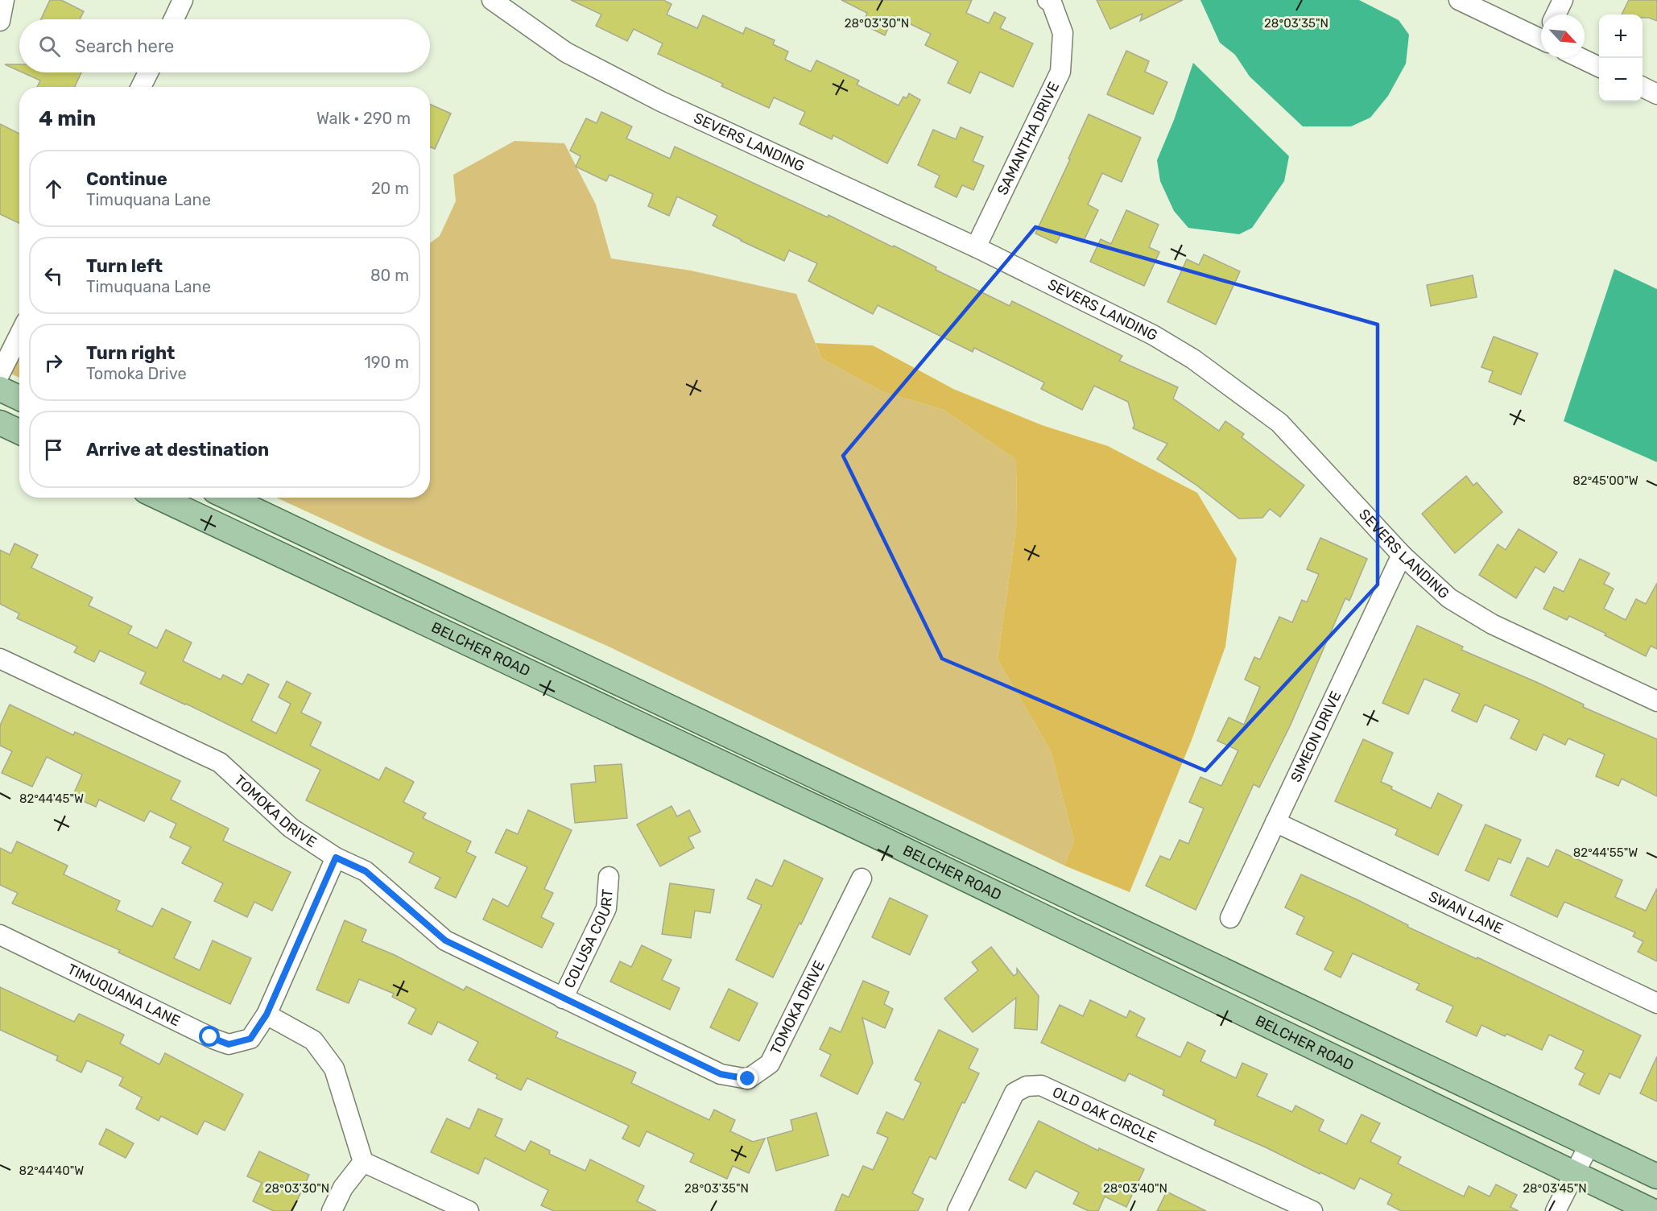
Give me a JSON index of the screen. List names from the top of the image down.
{
  "streets": {
    "main road": ["BELCHER ROAD"],
    "street": [
      "SAMANTHA DRIVE",
      "SEVERS LANDING",
      "SIMEON DRIVE",
      "TOMOKA DRIVE",
      "SWAN LANE",
      "COLUSA COURT",
      "TIMUQUANA LANE",
      "OLD OAK CIRCLE"
    ]
  },
  "crossings": [
    ["SAMANTHA DRIVE", "SEVERS LANDING"],
    ["SEVERS LANDING", "SIMEON DRIVE"],
    ["SIMEON DRIVE", "SWAN LANE"],
    ["TOMOKA DRIVE", "COLUSA COURT"],
    ["TOMOKA DRIVE", "TIMUQUANA LANE"]
  ],
  "north": "bottom right",
  "page": {
    "map_buttons": ["+", "−"],
    "search": "Search here",
    "heading": ["4 min", "Walk · 290 m"],
    "list": [
      ["Continue", "Timuquana Lane", "20 m"],
      ["Turn left", "Timuquana Lane", "80 m"],
      ["Turn right", "Tomoka Drive", "190 m"],
      "Arrive at destination"
    ]
  },
  "coordinates": [
    "28°03'30\"N",
    "28°03'35\"N",
    "82°45'00\"W",
    "82°44'45\"W",
    "82°44'55\"W",
    "82°44'40\"W",
    "28°03'40\"N",
    "28°03'45\"N"
  ]
}
